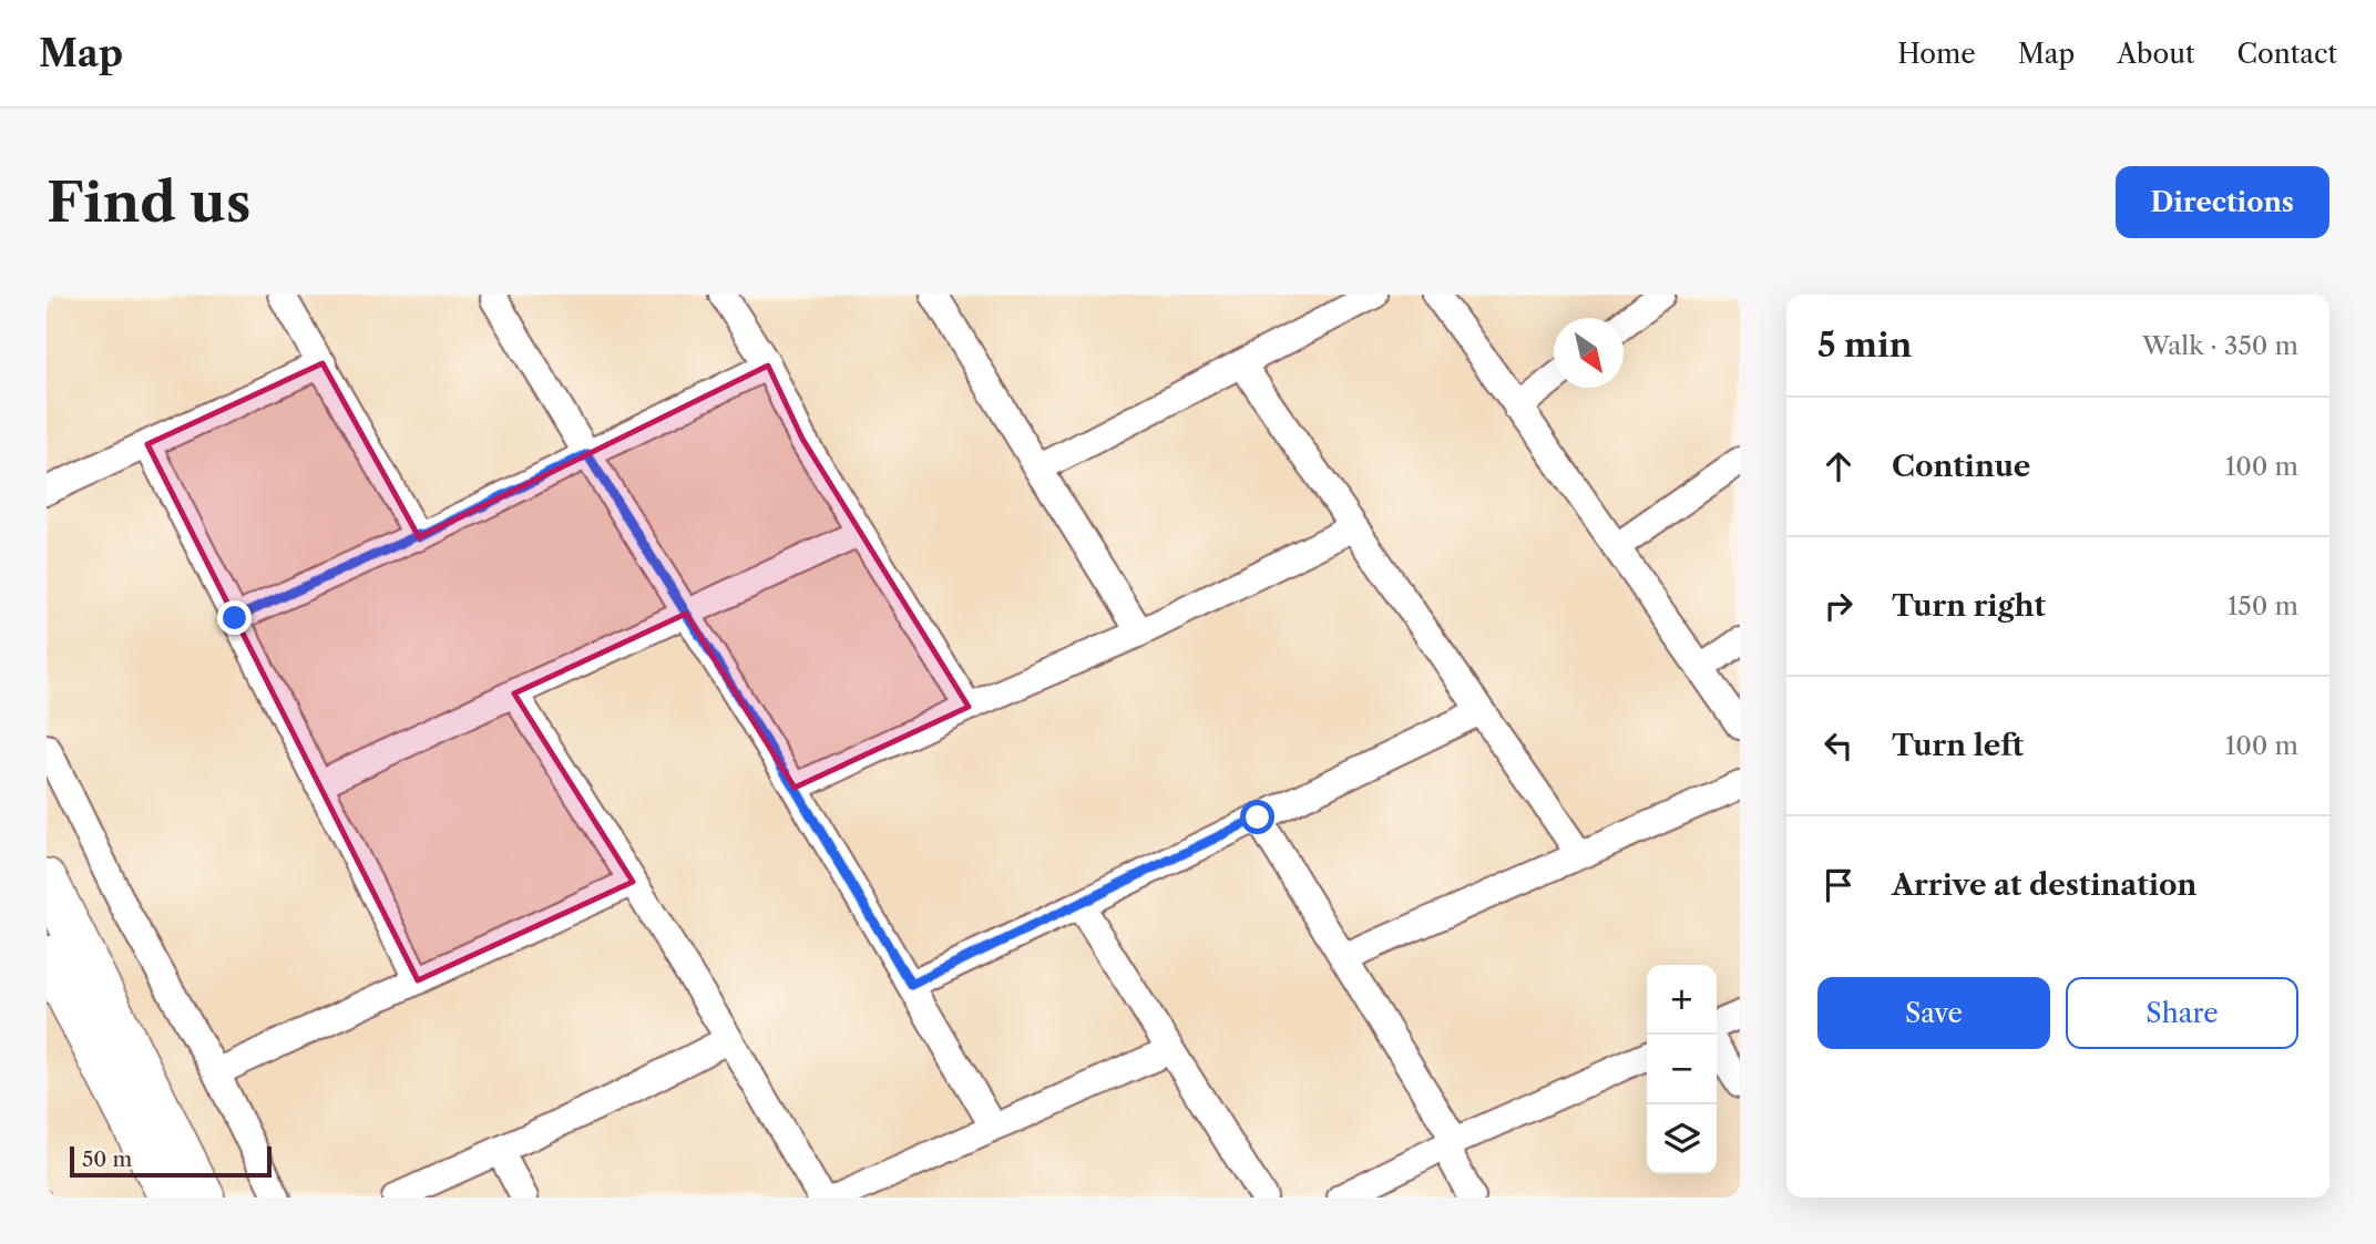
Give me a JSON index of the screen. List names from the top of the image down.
{
  "scale_bar": "50 m",
  "north": "bottom right",
  "page": {
    "header": "Map",
    "nav": [
      "Home",
      "Map",
      "About",
      "Contact"
    ],
    "buttons": [
      "Directions",
      ["Save", "Share"]
    ],
    "title": "Find us",
    "heading": ["5 min", "Walk · 350 m"],
    "list": [
      ["Continue", "100 m"],
      ["Turn right", "150 m"],
      ["Turn left", "100 m"],
      "Arrive at destination"
    ],
    "map_buttons": ["+", "−"],
    "scale": "50 m"
  }
}
